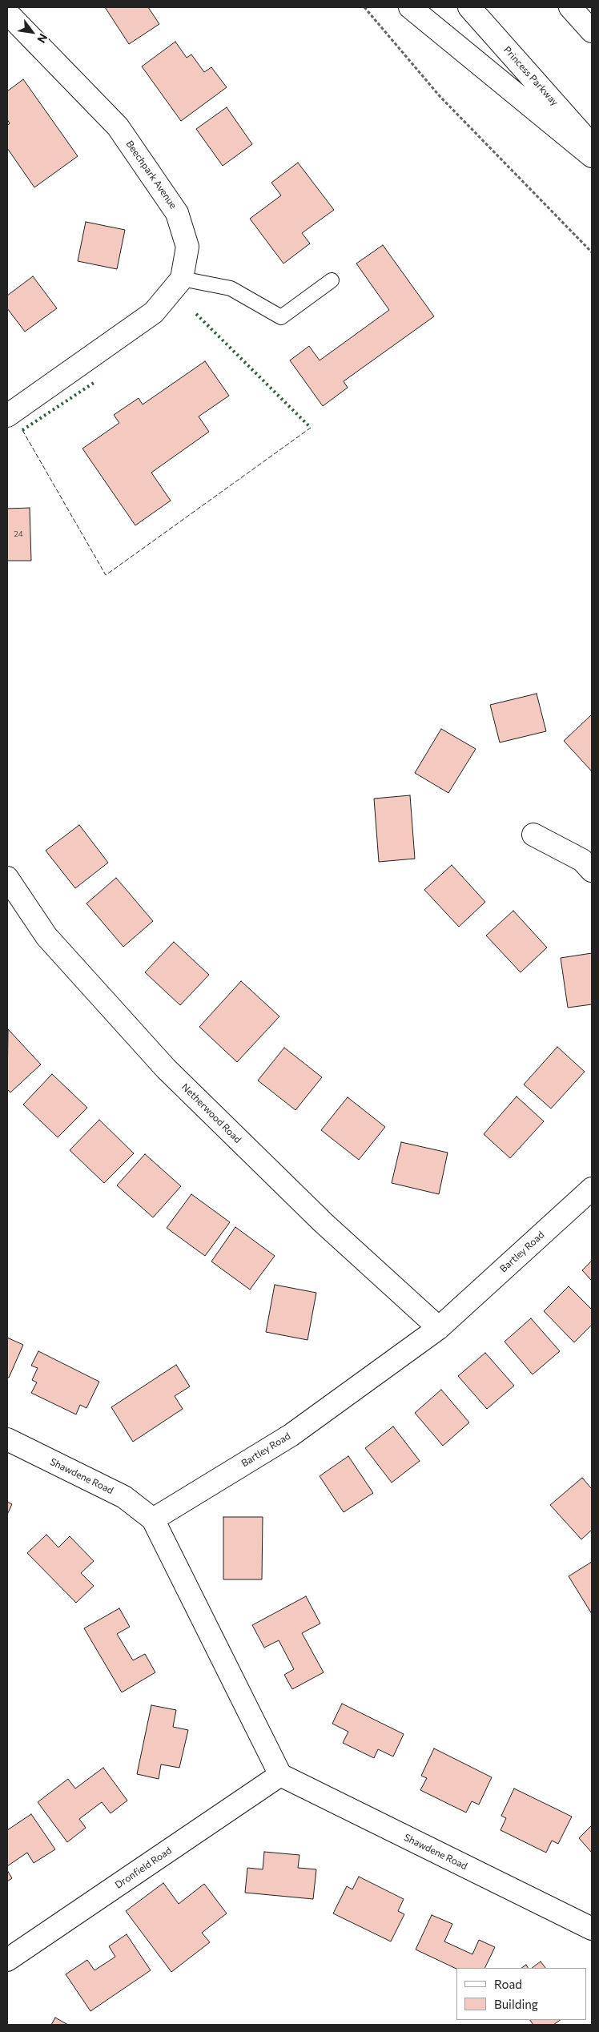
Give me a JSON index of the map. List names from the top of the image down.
{
  "streets": {
    "main road": [
      "Princess Parkway",
      "Beechpark Avenue",
      "Netherwood Road",
      "Bartley Road",
      "Shawdene Road",
      "Dronfield Road"
    ]
  },
  "crossings": [
    ["Netherwood Road", "Bartley Road"],
    ["Bartley Road", "Shawdene Road"],
    ["Shawdene Road", "Dronfield Road"]
  ],
  "house_numbers": ["24"],
  "legend": ["Road", "Building"],
  "north": "bottom right"
}
